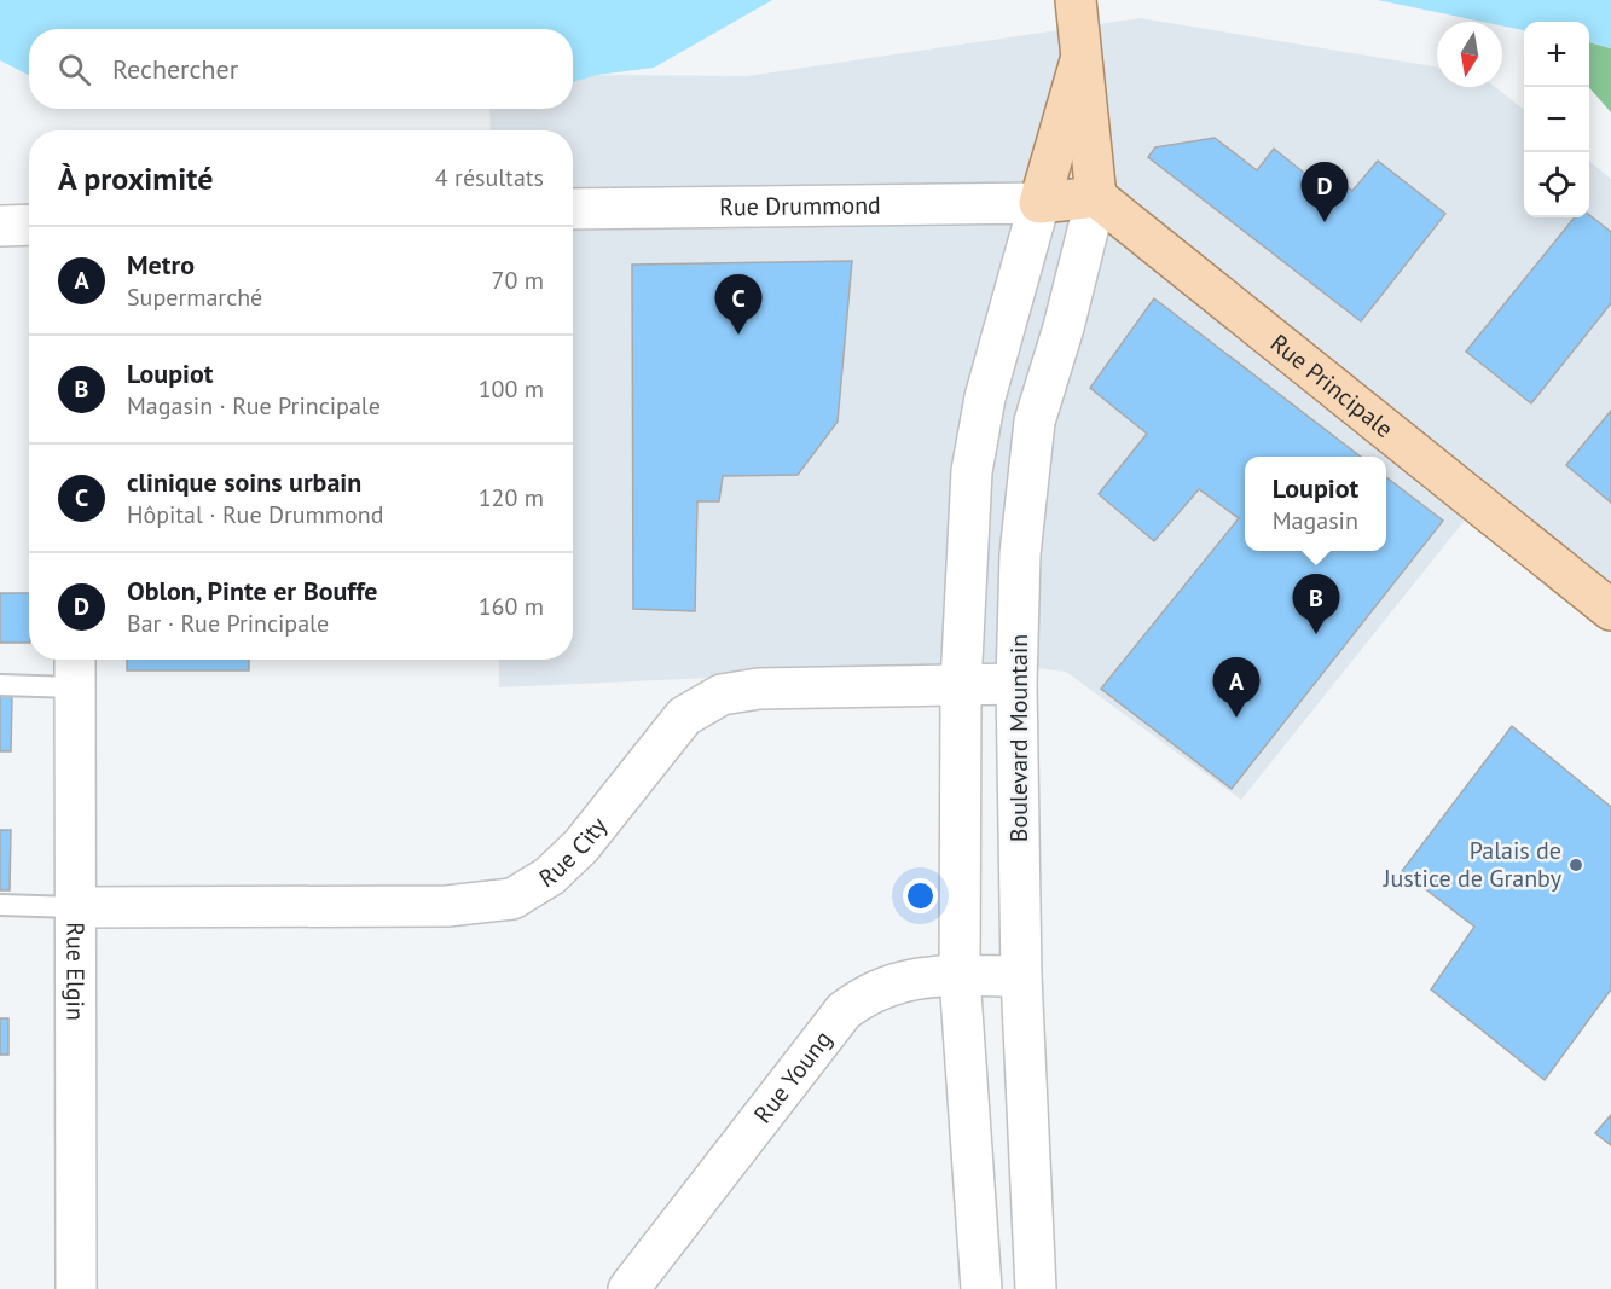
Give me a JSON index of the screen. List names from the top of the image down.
{
  "streets": {
    "main road": ["Rue Principale"],
    "street": [
      "Rue Drummond",
      "Boulevard Mountain",
      "Rue City",
      "Rue Elgin",
      "Rue Young"
    ]
  },
  "crossings": [
    ["Rue Principale", "Boulevard Mountain"],
    ["Boulevard Mountain", "Rue City"],
    ["Boulevard Mountain", "Rue Young"],
    ["Rue City", "Rue Elgin"]
  ],
  "places": ["Palais de Justice de Granby"],
  "north": "bottom",
  "page": {
    "map_buttons": ["+", "−"],
    "search": "Rechercher",
    "heading": ["À proximité", "4 résultats"],
    "pins": [
      "D",
      "C",
      "B",
      "A"
    ],
    "list": [
      {
        "mark": "A",
        "name": "Metro",
        "note": "Supermarché",
        "value": "70 m"
      },
      {
        "mark": "B",
        "name": "Loupiot",
        "note": "Magasin · Rue Principale",
        "value": "100 m"
      },
      {
        "mark": "C",
        "name": "clinique soins urbain",
        "note": "Hôpital · Rue Drummond",
        "value": "120 m"
      },
      {
        "mark": "D",
        "name": "Oblon, Pinte er Bouffe",
        "note": "Bar · Rue Principale",
        "value": "160 m"
      }
    ],
    "popup": ["Loupiot", "Magasin"]
  }
}
